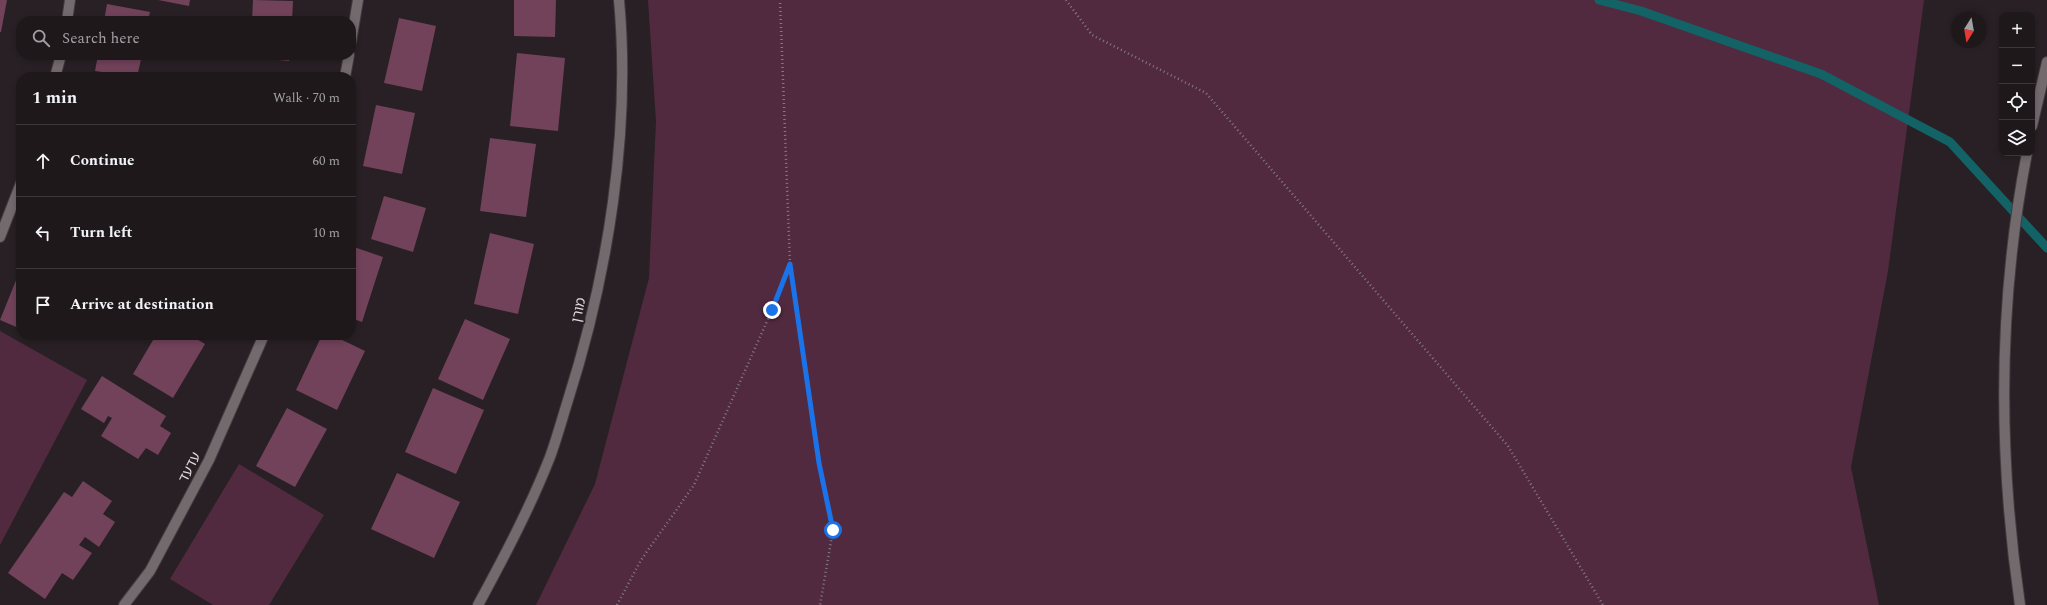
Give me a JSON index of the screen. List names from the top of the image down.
{
  "streets": {
    "street": ["מורן", "עדעד"]
  },
  "north": "bottom",
  "page": {
    "map_buttons": ["+", "−"],
    "search": "Search here",
    "heading": ["1 min", "Walk · 70 m"],
    "list": [
      ["Continue", "60 m"],
      ["Turn left", "10 m"],
      "Arrive at destination"
    ]
  }
}
